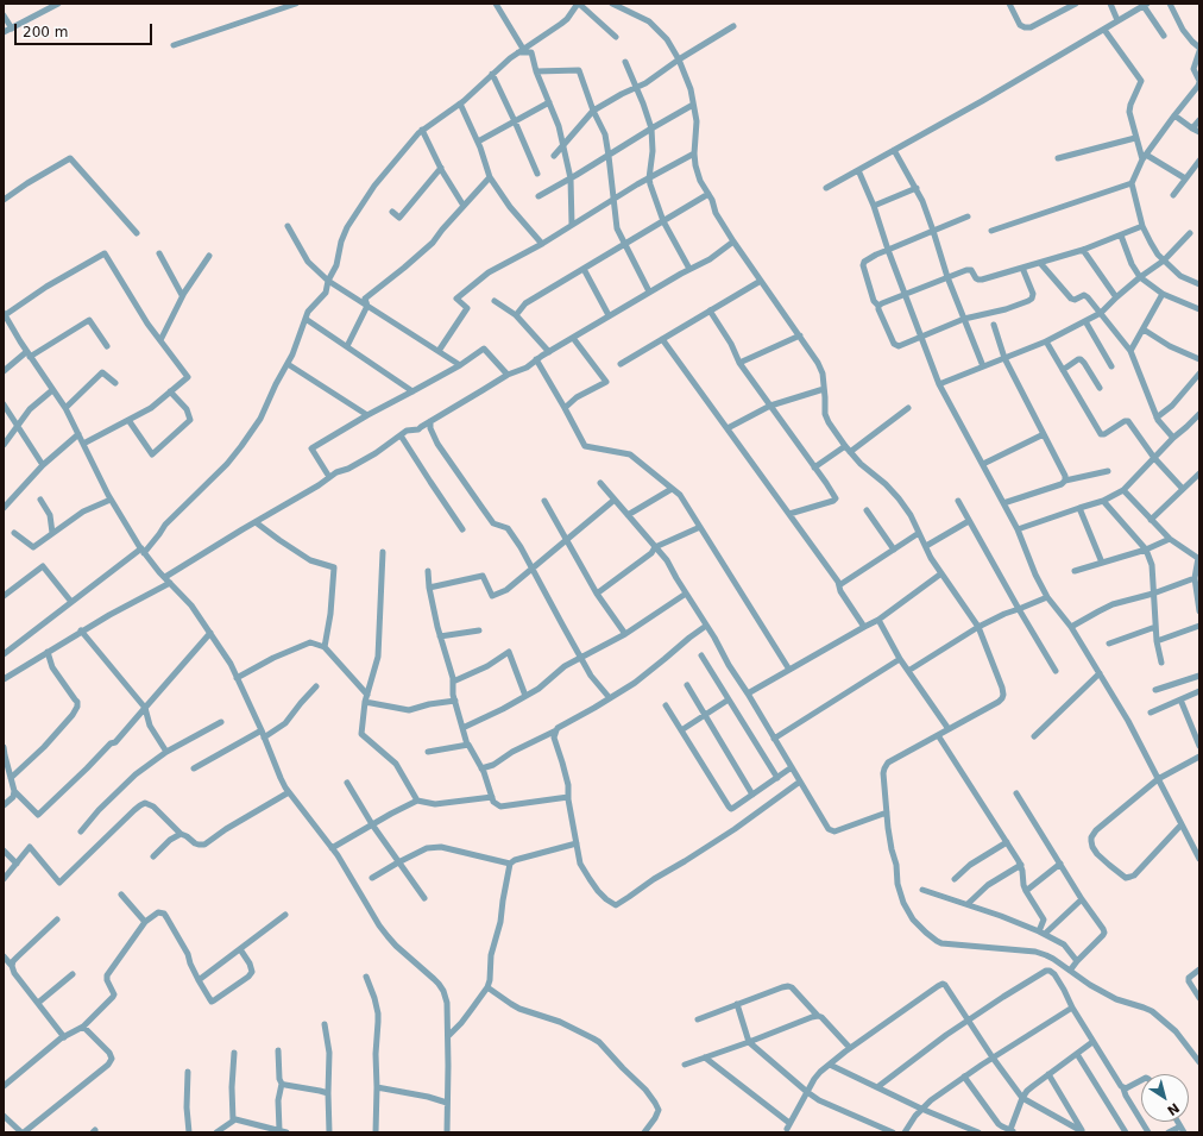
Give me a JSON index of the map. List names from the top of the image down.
{
  "scale_bar": "200 m",
  "north": "bottom right"
}
